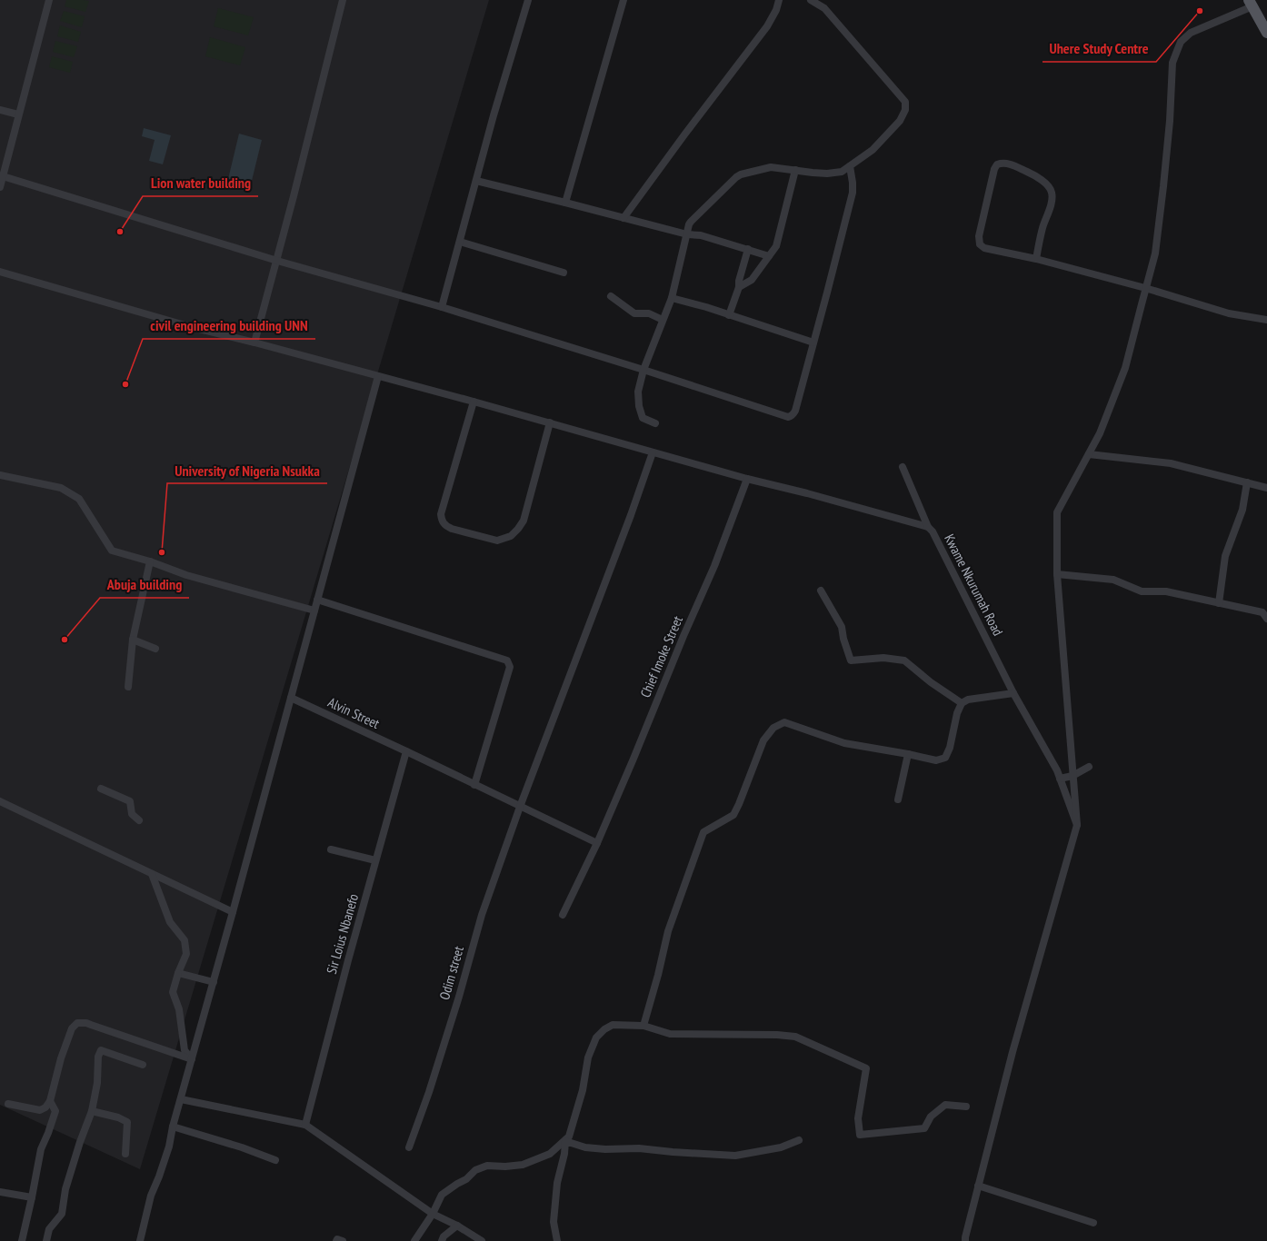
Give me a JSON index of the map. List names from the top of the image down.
{
  "streets": {
    "street": [
      "Kwame Nkurumah Road",
      "Chief Imoke Street",
      "Alvin Street",
      "Sir Loius Nbanefo",
      "Odim street"
    ]
  },
  "crossings": [
    ["Kwame Nkurumah Road", "Chief Imoke Street"],
    ["Kwame Nkurumah Road", "Odim street"],
    ["Chief Imoke Street", "Alvin Street"],
    ["Alvin Street", "Sir Loius Nbanefo"],
    ["Alvin Street", "Odim street"]
  ],
  "places": [
    "Uhere Study Centre",
    "Lion water building",
    "civil engineering building UNN",
    "University of Nigeria Nsukka",
    "Abuja building"
  ]
}
